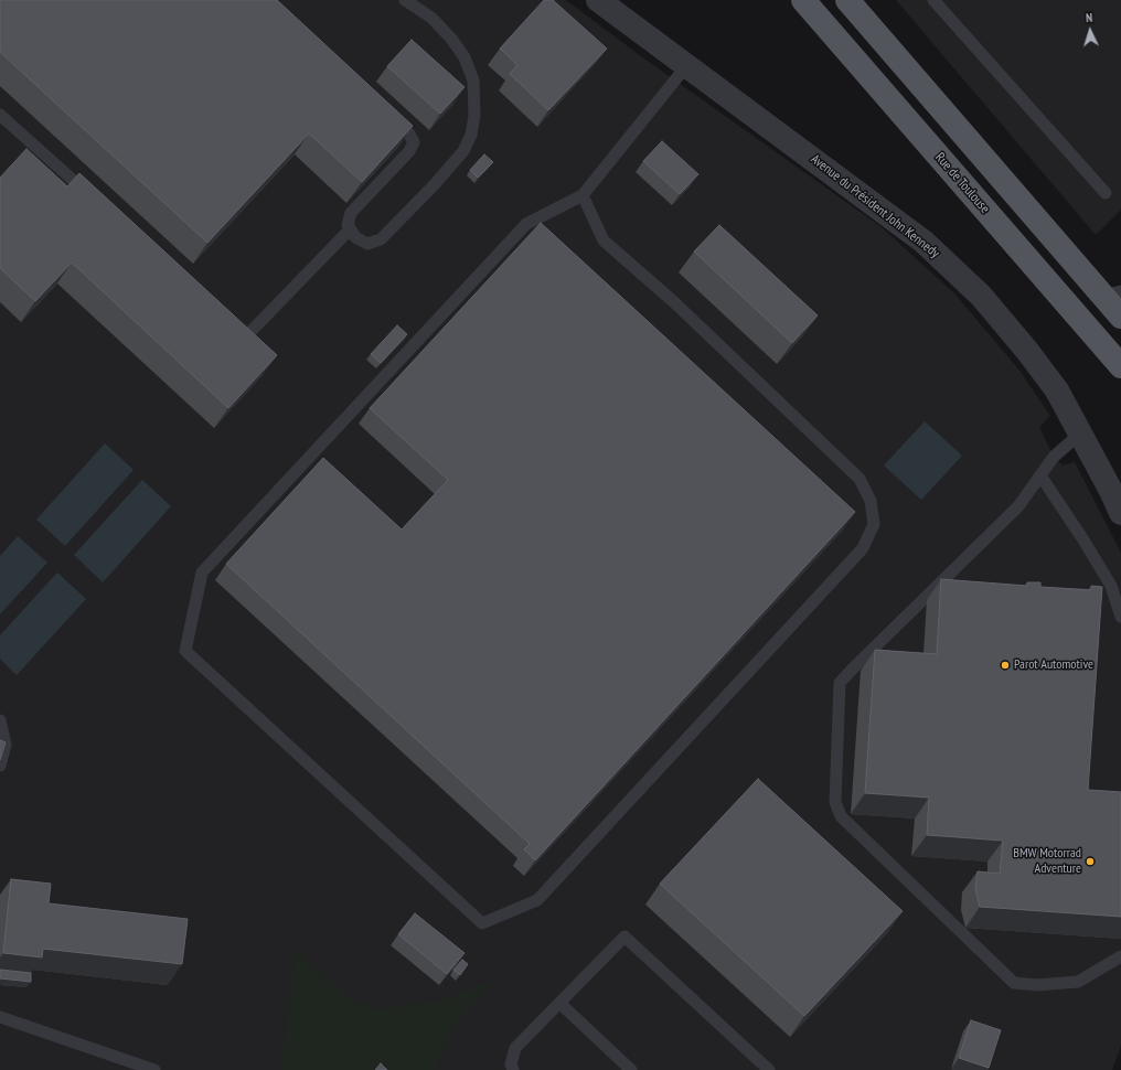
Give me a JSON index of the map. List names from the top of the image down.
{
  "streets": {
    "main road": ["Rue de Toulouse"],
    "street": ["Avenue du Président John Kennedy"]
  },
  "places": ["Parot Automotive", "BMW Motorrad Adventure"],
  "north": "top"
}
